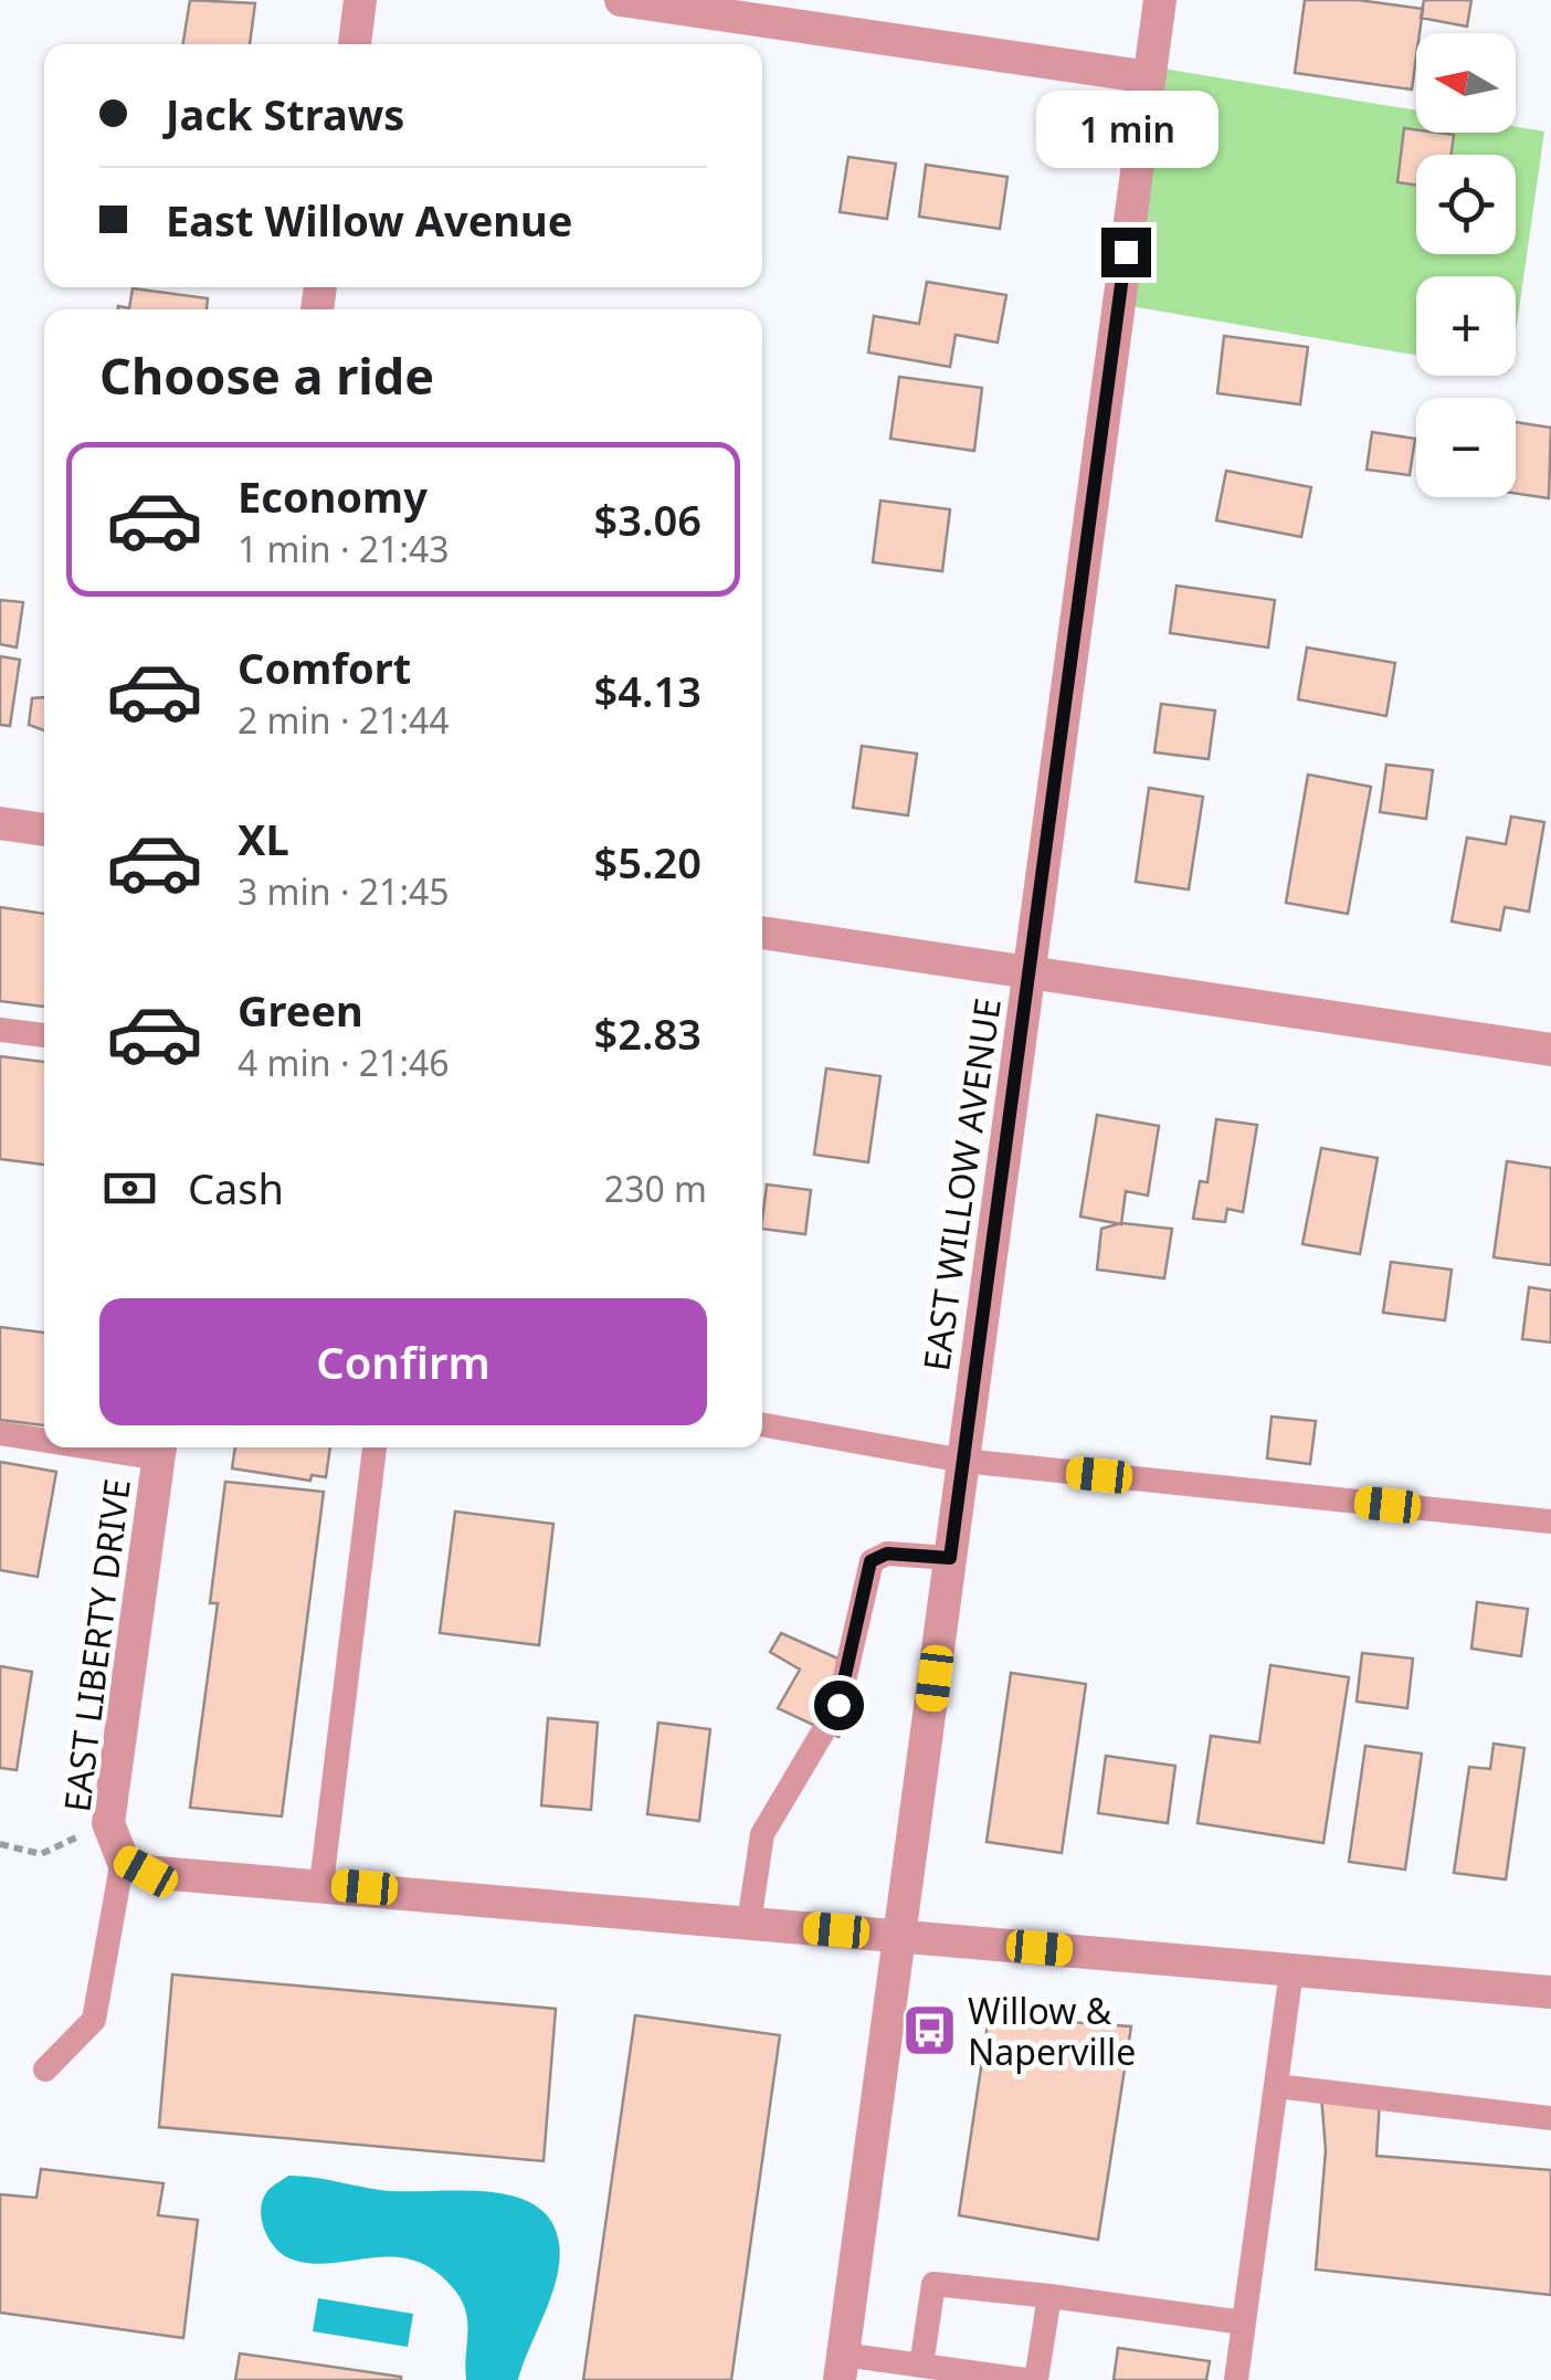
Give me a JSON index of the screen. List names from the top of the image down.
{
  "streets": {
    "street": ["EAST WILLOW AVENUE", "EAST LIBERTY DRIVE"]
  },
  "places": {
    "bus stop": ["Willow & Naperville"]
  },
  "north": "left",
  "page": {
    "map_buttons": ["+", "−"],
    "banner": ["Jack Straws", "East Willow Avenue"],
    "bubble": "1 min",
    "heading": "Choose a ride",
    "list": [
      {
        "name": "Economy",
        "note": "1 min · 21:43",
        "value": "$3.06"
      },
      {
        "name": "Comfort",
        "note": "2 min · 21:44",
        "value": "$4.13"
      },
      {
        "name": "XL",
        "note": "3 min · 21:45",
        "value": "$5.20"
      },
      {
        "name": "Green",
        "note": "4 min · 21:46",
        "value": "$2.83"
      }
    ],
    "pay": ["Cash", "230 m"],
    "buttons": "Confirm"
  }
}
